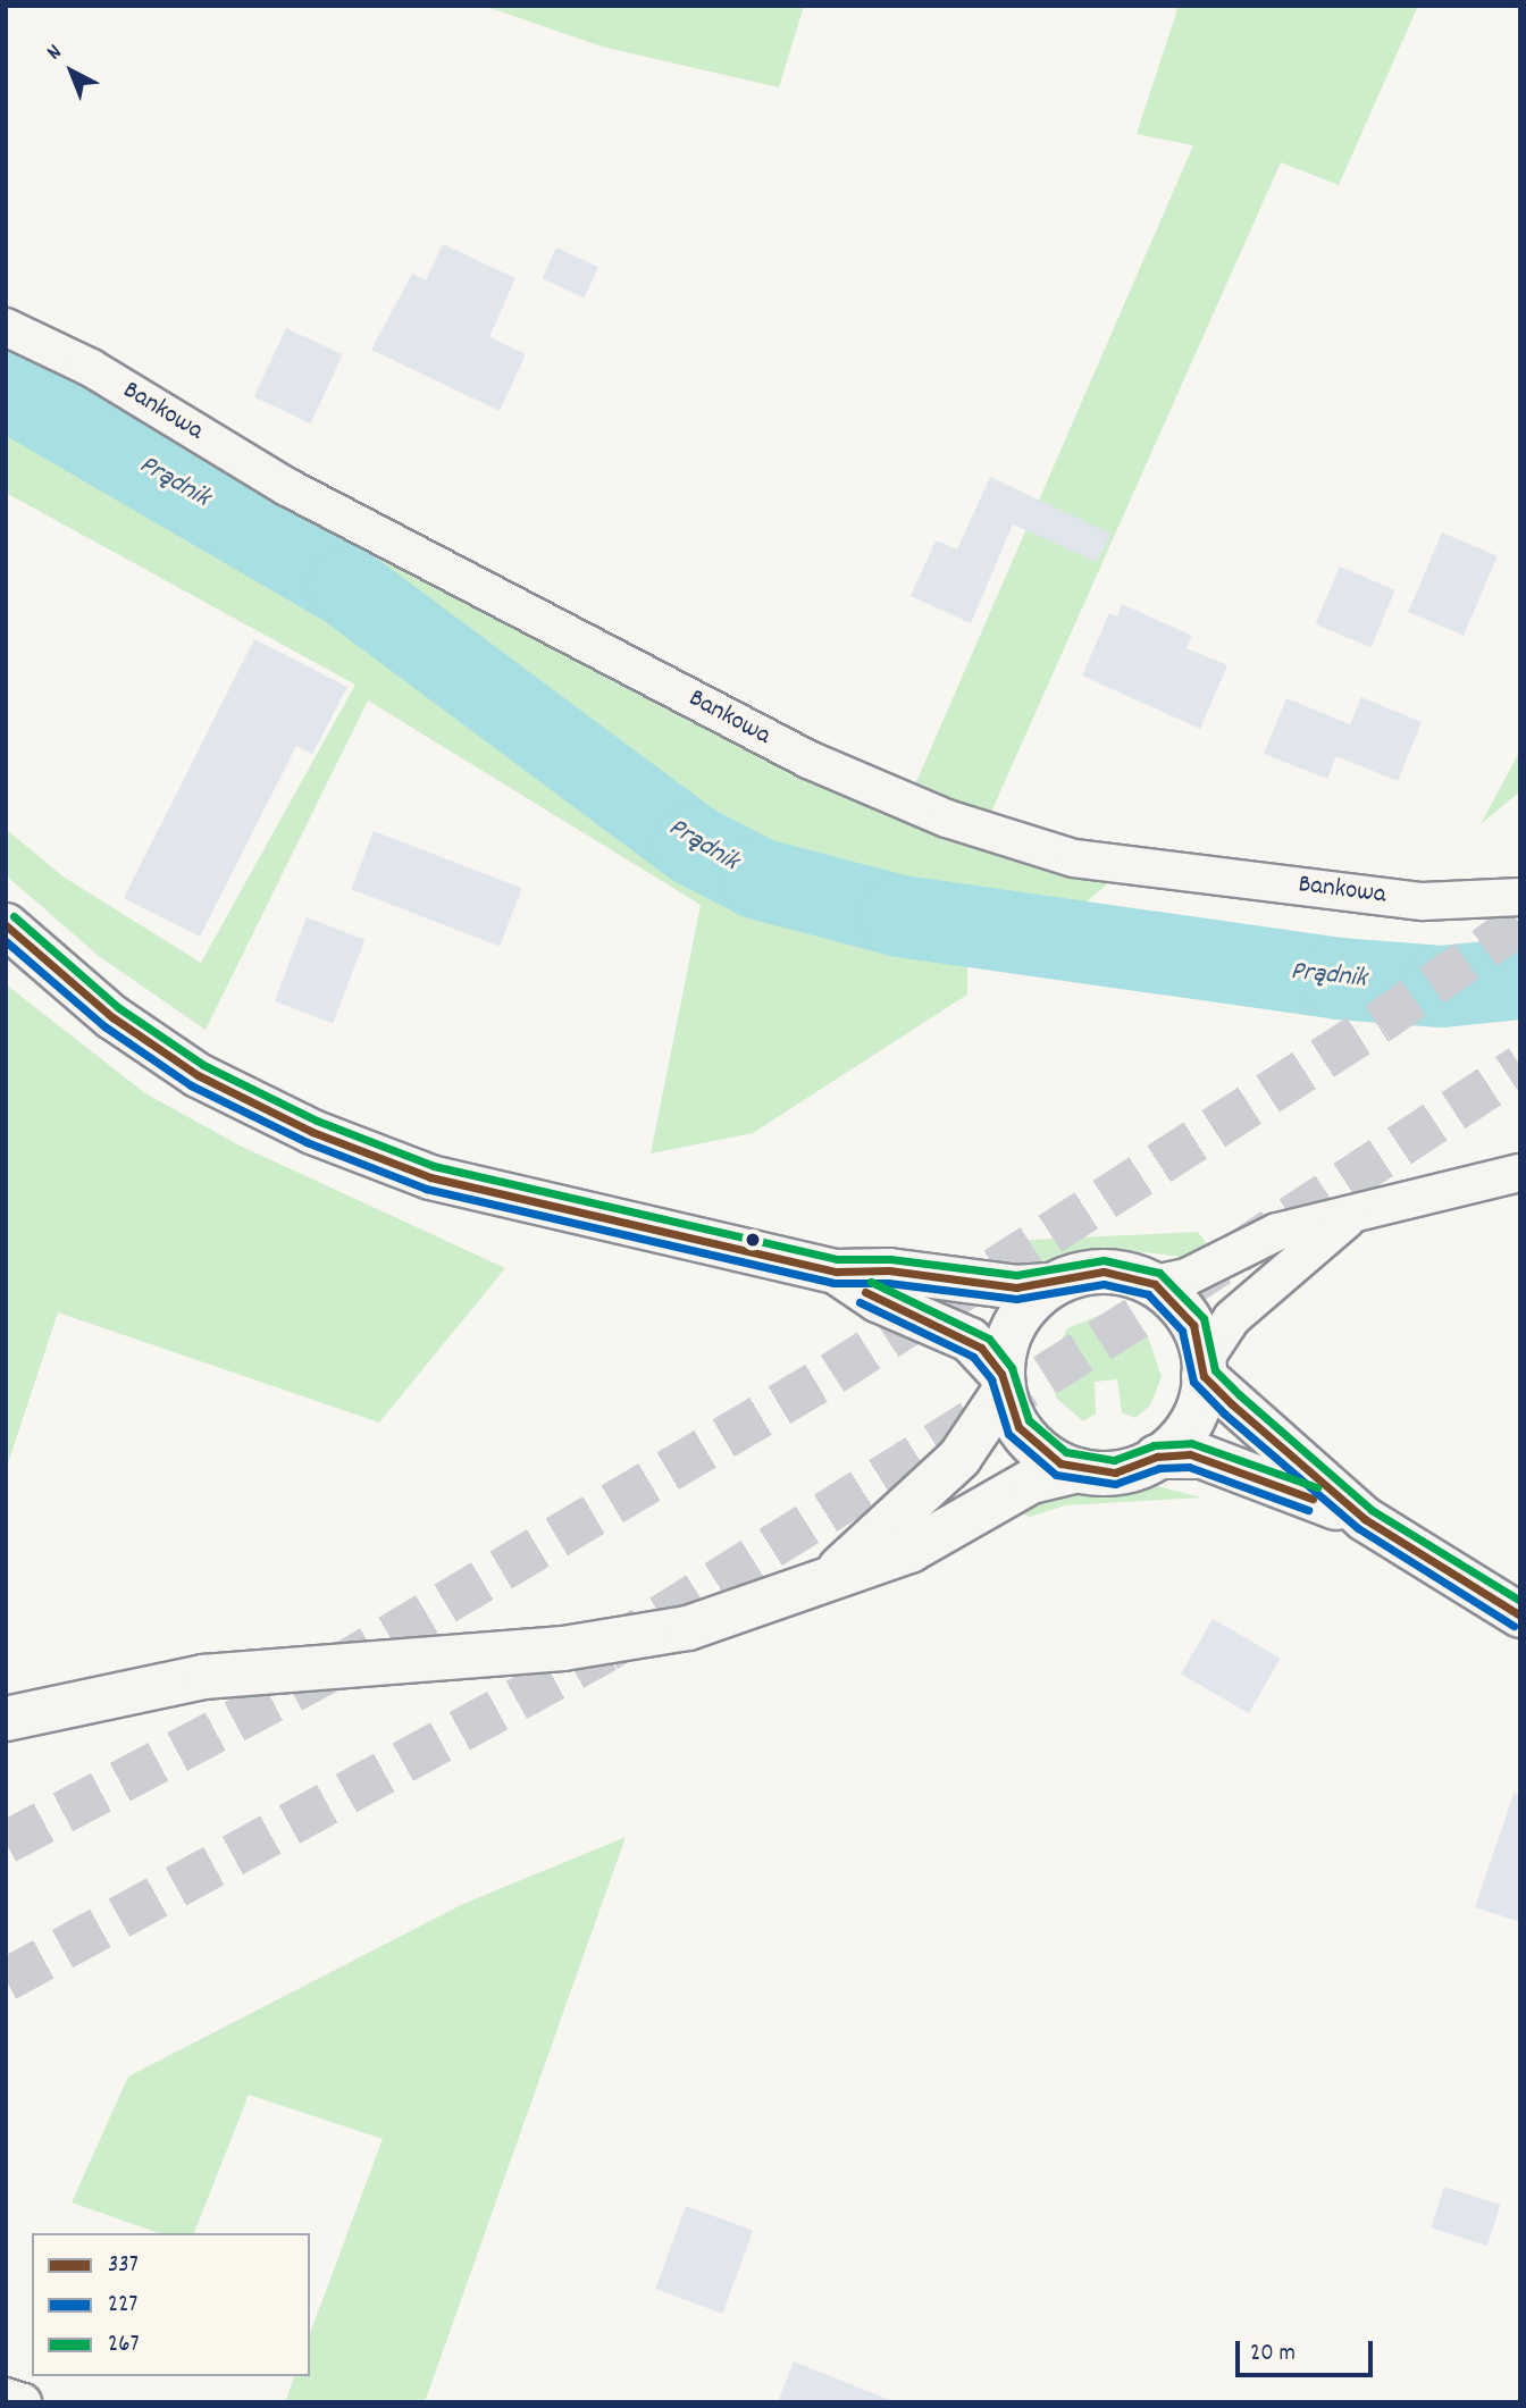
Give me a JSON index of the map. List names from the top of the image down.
{
  "streets": {
    "street": ["Bankowa"]
  },
  "water": ["Prądnik"],
  "lines": ["transit line 267", "transit line 337", "transit line 227"],
  "legend": ["337", "227", "267"],
  "scale_bar": "20 m",
  "north": "top left"
}
